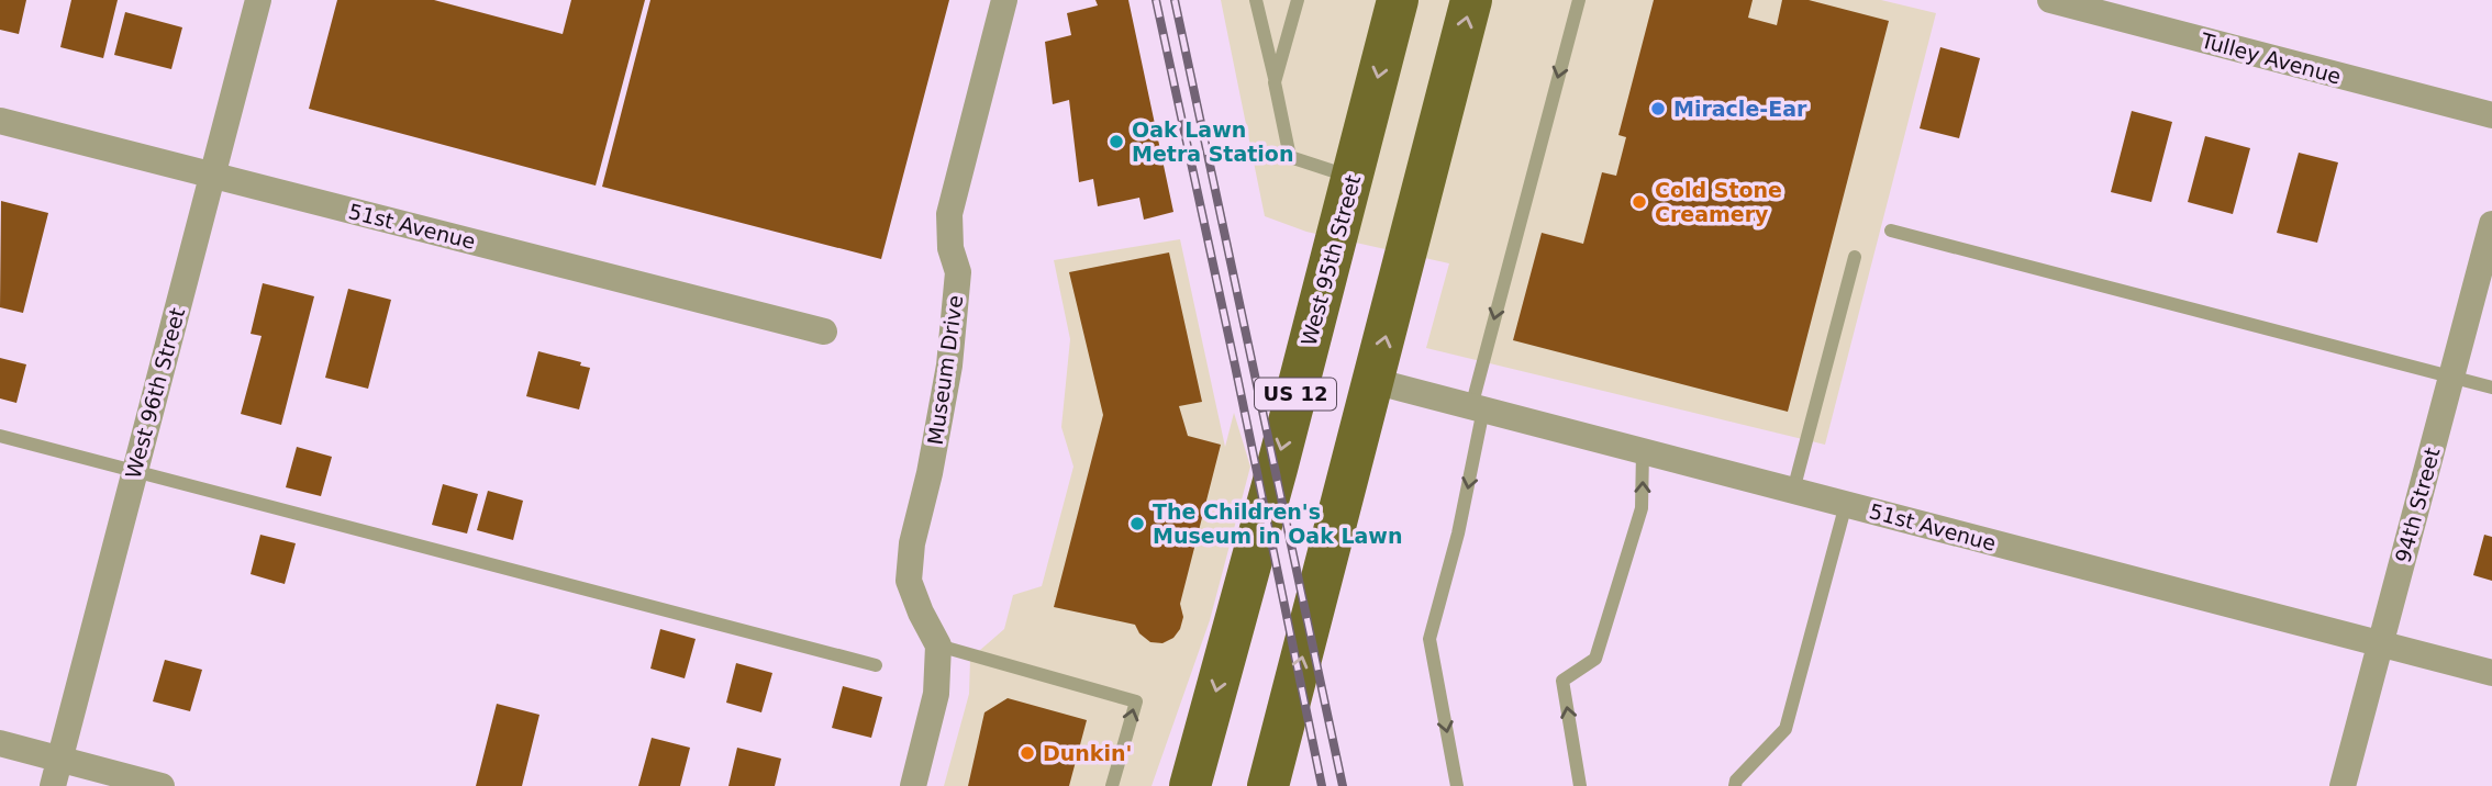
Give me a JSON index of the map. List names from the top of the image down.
{
  "streets": {
    "main road": ["West 95th Street", "US 12"],
    "street": [
      "Tulley Avenue",
      "51st Avenue",
      "Museum Drive",
      "West 96th Street",
      "94th Street"
    ]
  },
  "crossings": [
    ["51st Avenue", "West 96th Street"],
    ["51st Avenue", "US 12"],
    ["51st Avenue", "94th Street"]
  ],
  "places": [
    "Miracle-Ear",
    "Oak Lawn Metra Station",
    "Cold Stone Creamery",
    "The Children's Museum in Oak Lawn",
    "Dunkin'"
  ]
}
